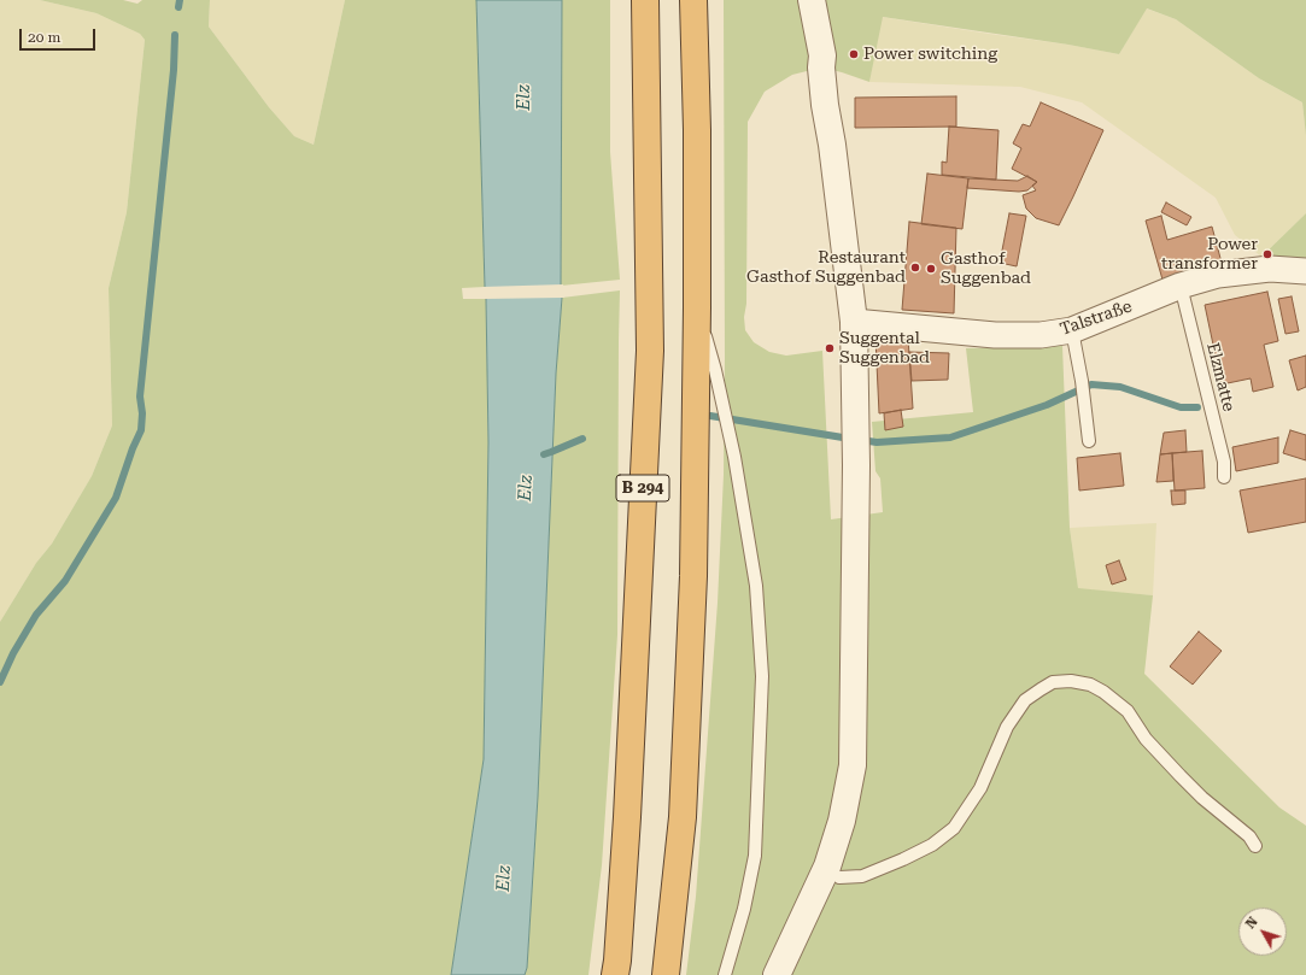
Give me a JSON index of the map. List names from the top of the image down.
{
  "streets": {
    "highway": ["B 294"],
    "street": ["Talstraße"],
    "lane": ["Elzmatte"]
  },
  "crossings": [
    ["Talstraße", "Elzmatte"]
  ],
  "water": ["Elz"],
  "places": [
    "Power switching",
    "Power transformer",
    "Restaurant Gasthof Suggenbad",
    "Gasthof Suggenbad",
    "Suggental Suggenbad"
  ],
  "scale_bar": "20 m",
  "north": "top left"
}
